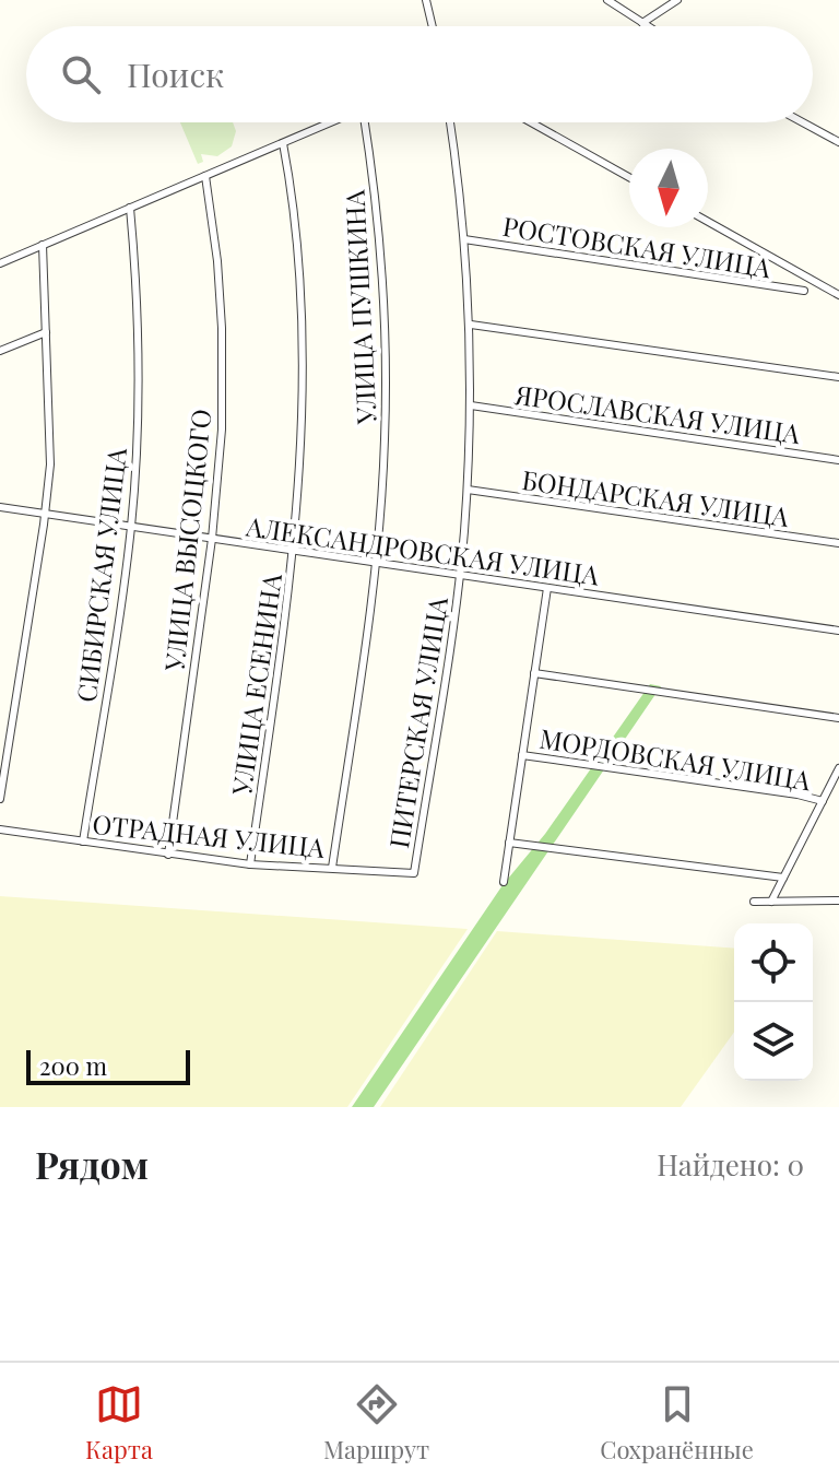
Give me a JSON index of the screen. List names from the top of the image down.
{
  "streets": {
    "street": [
      "РОСТОВСКАЯ УЛИЦА",
      "УЛИЦА ПУШКИНА",
      "ЯРОСЛАВСКАЯ УЛИЦА",
      "БОНДАРСКАЯ УЛИЦА",
      "УЛИЦА ВЫСОЦКОГО",
      "АЛЕКСАНДРОВСКАЯ УЛИЦА",
      "СИБИРСКАЯ УЛИЦА",
      "УЛИЦА ЕСЕНИНА",
      "ПИТЕРСКАЯ УЛИЦА",
      "МОРДОВСКАЯ УЛИЦА",
      "ОТРАДНАЯ УЛИЦА"
    ]
  },
  "crossings": [
    ["РОСТОВСКАЯ УЛИЦА", "ПИТЕРСКАЯ УЛИЦА"],
    ["УЛИЦА ПУШКИНА", "АЛЕКСАНДРОВСКАЯ УЛИЦА"],
    ["УЛИЦА ПУШКИНА", "ОТРАДНАЯ УЛИЦА"],
    ["ЯРОСЛАВСКАЯ УЛИЦА", "ПИТЕРСКАЯ УЛИЦА"],
    ["БОНДАРСКАЯ УЛИЦА", "ПИТЕРСКАЯ УЛИЦА"],
    ["УЛИЦА ВЫСОЦКОГО", "АЛЕКСАНДРОВСКАЯ УЛИЦА"],
    ["УЛИЦА ВЫСОЦКОГО", "ОТРАДНАЯ УЛИЦА"],
    ["АЛЕКСАНДРОВСКАЯ УЛИЦА", "СИБИРСКАЯ УЛИЦА"],
    ["АЛЕКСАНДРОВСКАЯ УЛИЦА", "УЛИЦА ЕСЕНИНА"],
    ["АЛЕКСАНДРОВСКАЯ УЛИЦА", "ПИТЕРСКАЯ УЛИЦА"],
    ["СИБИРСКАЯ УЛИЦА", "ОТРАДНАЯ УЛИЦА"],
    ["УЛИЦА ЕСЕНИНА", "ОТРАДНАЯ УЛИЦА"],
    ["ПИТЕРСКАЯ УЛИЦА", "ОТРАДНАЯ УЛИЦА"]
  ],
  "scale_bar": "200 m",
  "north": "bottom",
  "page": {
    "search": "Поиск",
    "scale": "200 m",
    "heading": ["Рядом", "Найдено: 0"],
    "nav": ["Карта", "Маршрут", "Сохранённые"]
  }
}
